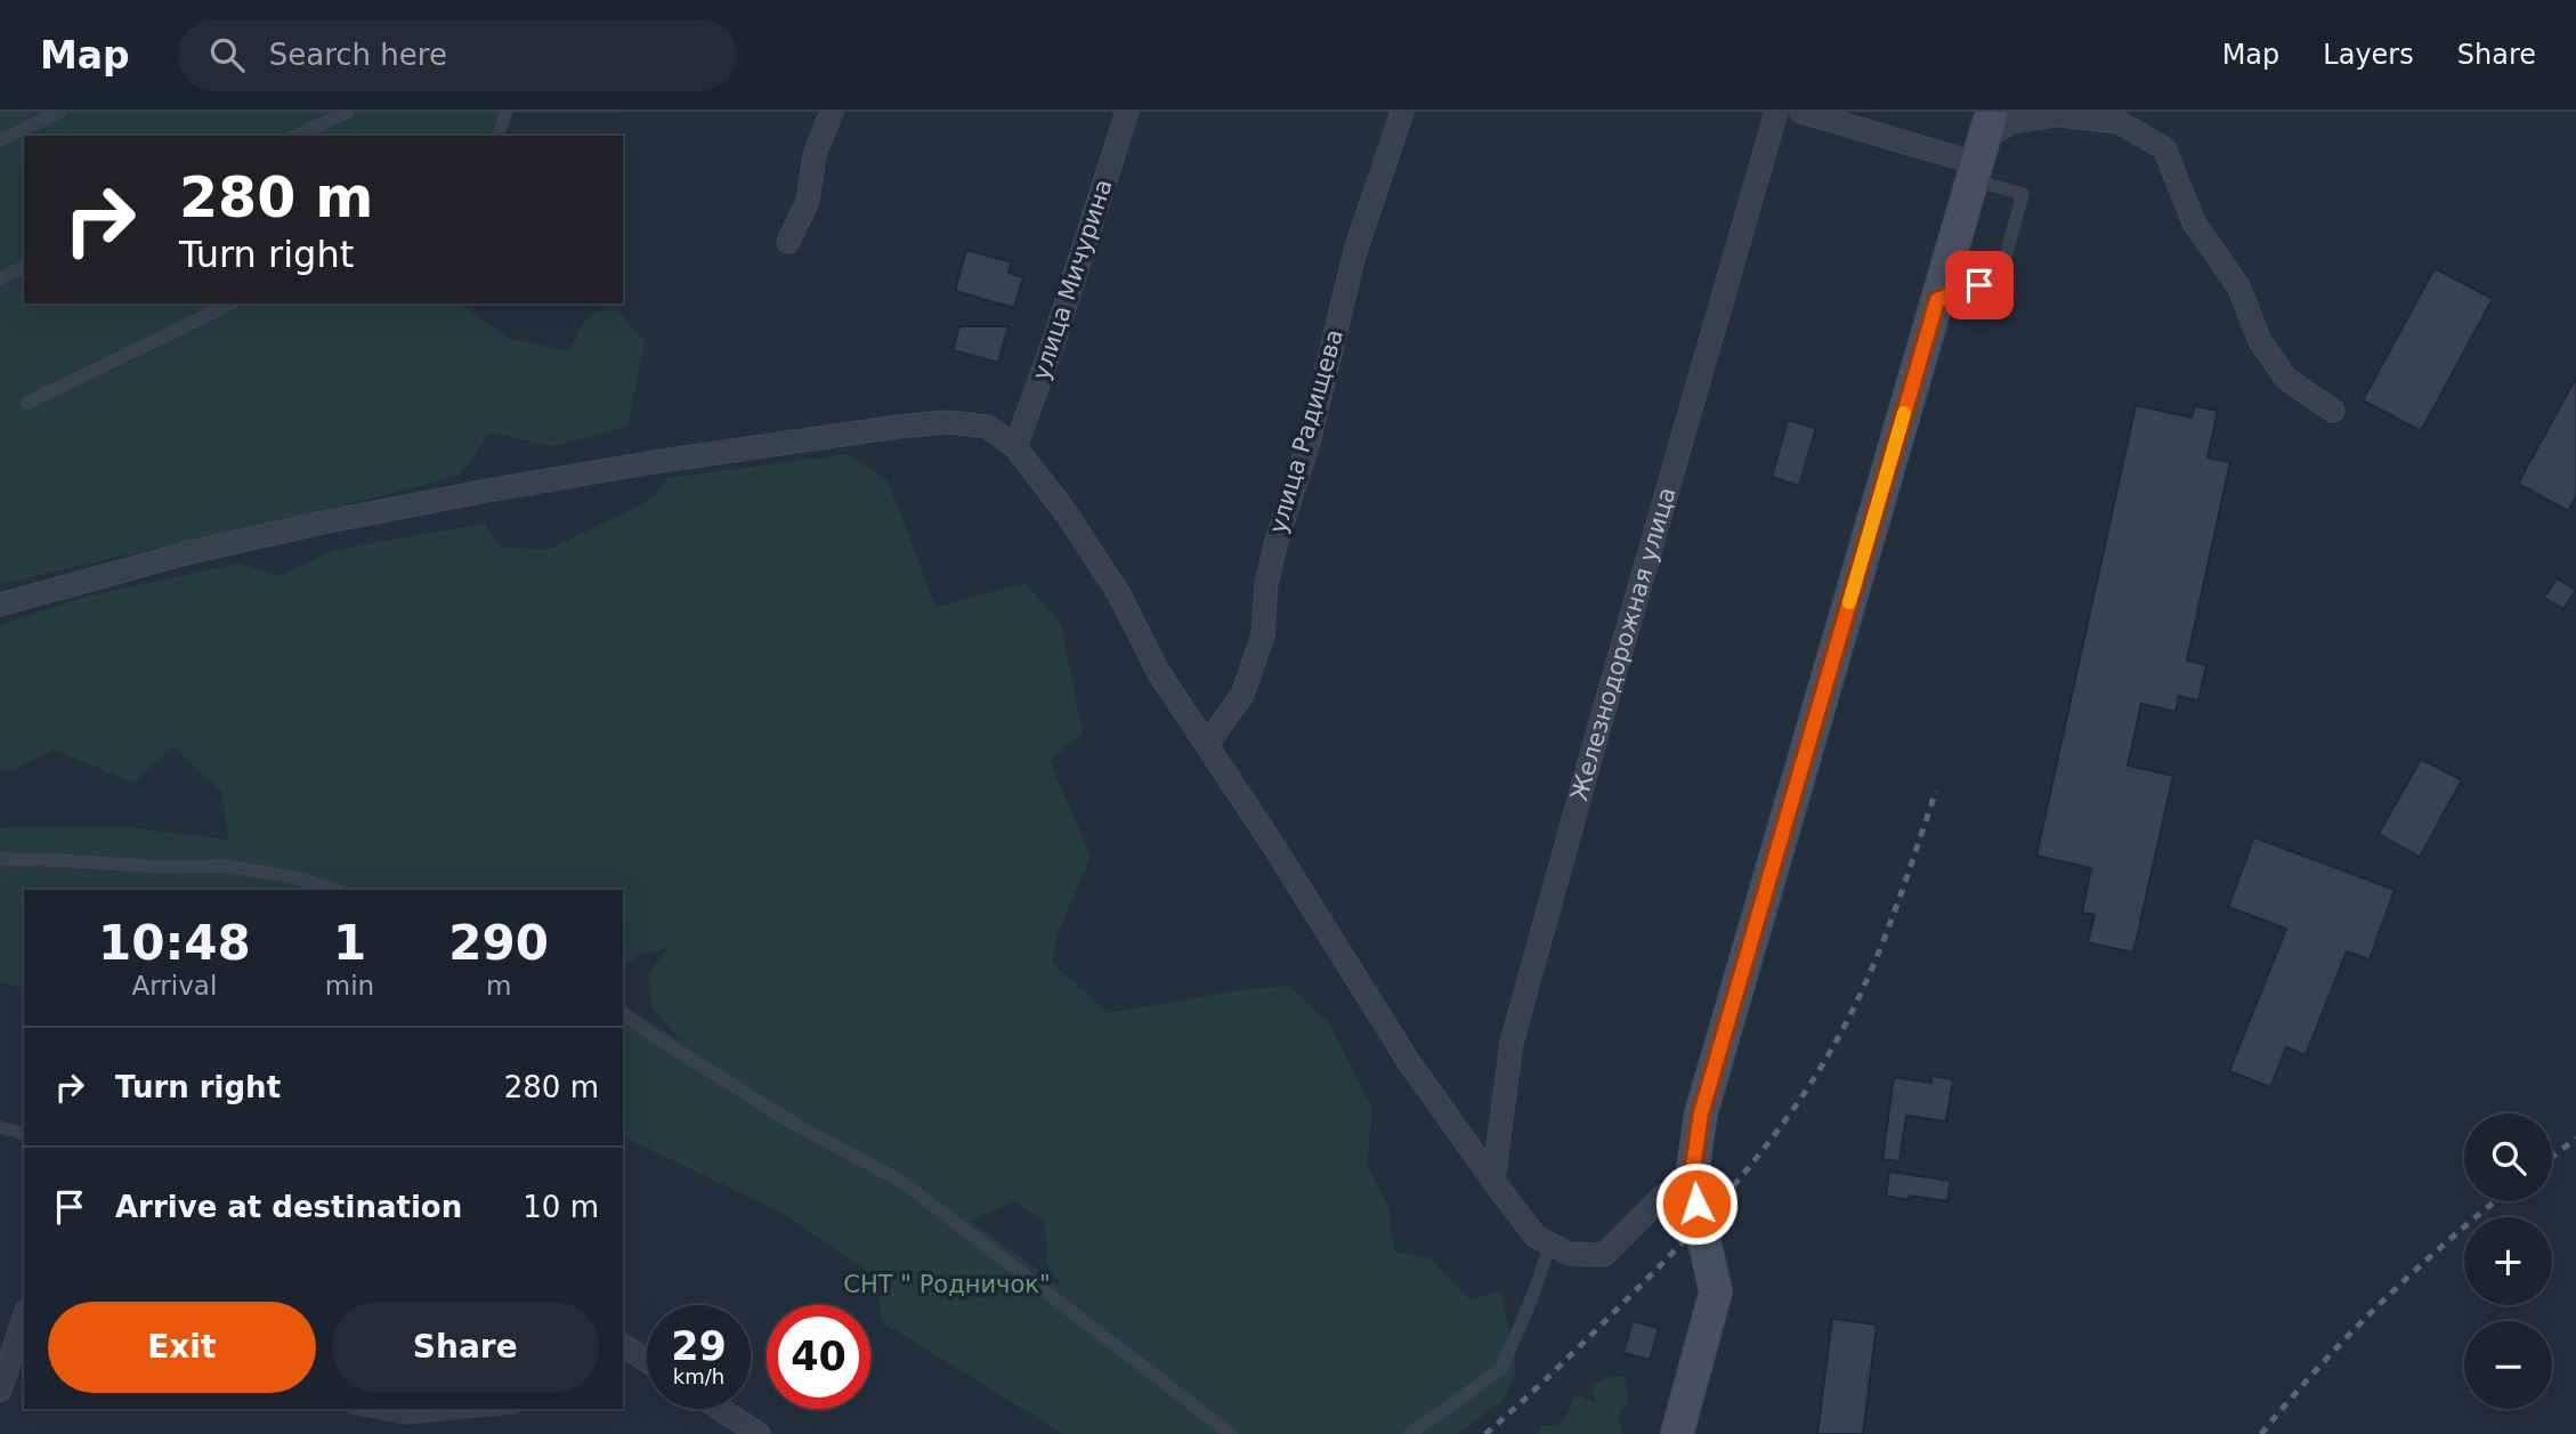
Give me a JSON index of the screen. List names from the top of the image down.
{
  "streets": {
    "street": ["улица Мичурина", "улица Радищева", "Железнодорожная улица"]
  },
  "parks": ["СНТ \" Родничок\""],
  "page": {
    "header": "Map",
    "search": "Search here",
    "nav": ["Map", "Layers", "Share"],
    "turn": ["280 m", "Turn right"],
    "eta": [
      "10:48",
      "Arrival",
      "1",
      "min",
      "290",
      "m"
    ],
    "list": [
      {
        "name": "Turn right",
        "value": "280 m"
      },
      {
        "name": "Arrive at destination",
        "value": "10 m"
      }
    ],
    "map_buttons": ["+", "−"],
    "buttons": ["Exit", "Share"],
    "speed": "29 km/h",
    "limit": "40"
  }
}
